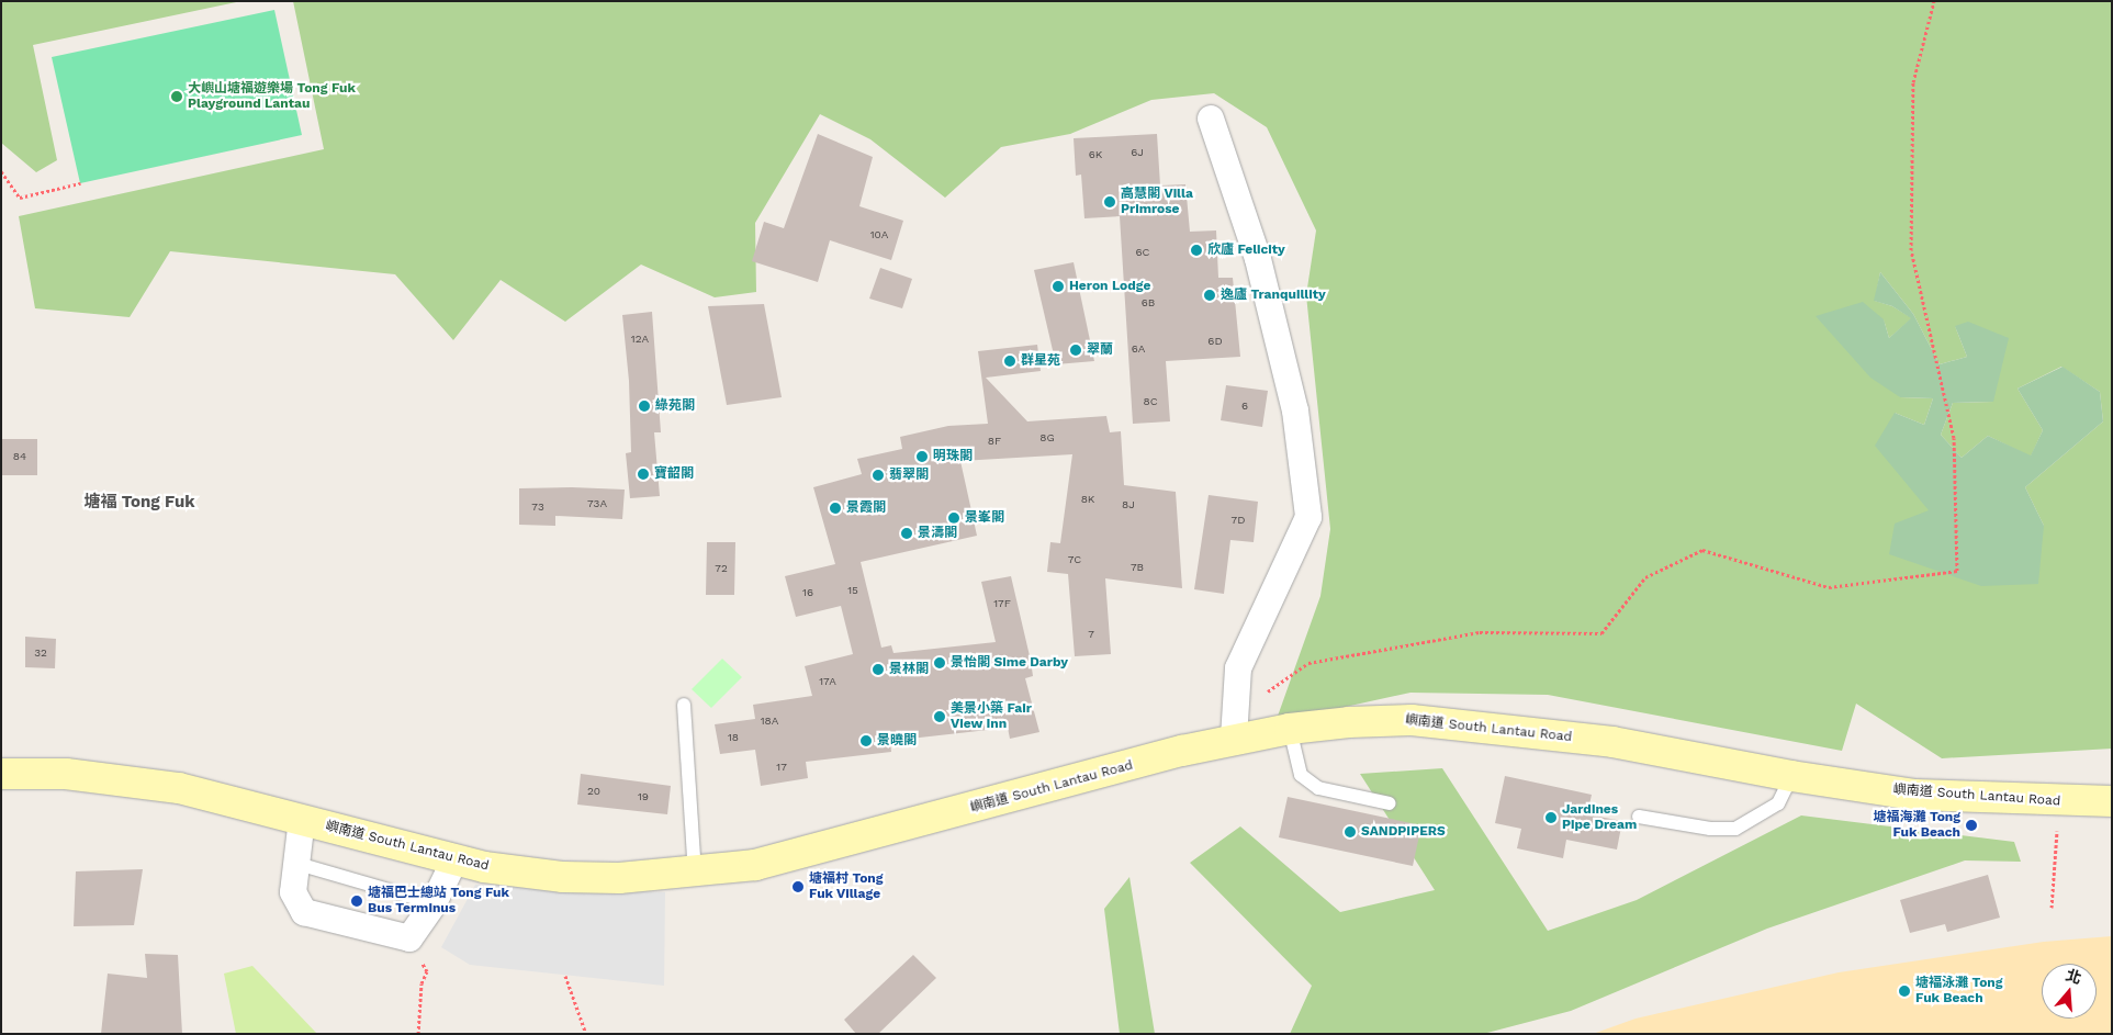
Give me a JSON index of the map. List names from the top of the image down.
{
  "streets": {
    "main road": ["嶼南道 South Lantau Road"]
  },
  "districts": ["塘褔 Tong Fuk"],
  "places": [
    "大嶼山塘福遊樂場 Tong Fuk Playground Lantau",
    "高慧閣 Villa Primrose",
    "欣廬 Felicity",
    "Heron Lodge",
    "逸廬 Tranquillity",
    "翠蘭",
    "群星苑",
    "綠苑閣",
    "明珠閣",
    "寶韶閣",
    "翡翠閣",
    "景霞閣",
    "景峯閣",
    "景濤閣",
    "景怡閣 Sime Darby",
    "景林閣",
    "美景小築 Fair View Inn",
    "景曉閣",
    "Jardines Pipe Dream",
    "塘福海灘 Tong Fuk Beach",
    "SANDPIPERS",
    "塘福村 Tong Fuk Village",
    "塘福巴士總站 Tong Fuk Bus Terminus",
    "塘褔泳灘 Tong Fuk Beach"
  ],
  "house_numbers": [
    "6J",
    "6K",
    "10A",
    "6C",
    "6B",
    "12A",
    "6D",
    "6A",
    "8C",
    "6",
    "8G",
    "8F",
    "84",
    "8K",
    "73A",
    "8J",
    "73",
    "7D",
    "7C",
    "7B",
    "72",
    "15",
    "16",
    "17F",
    "7",
    "32",
    "17A",
    "18A",
    "18",
    "17",
    "20",
    "19"
  ],
  "north": "top"
}
